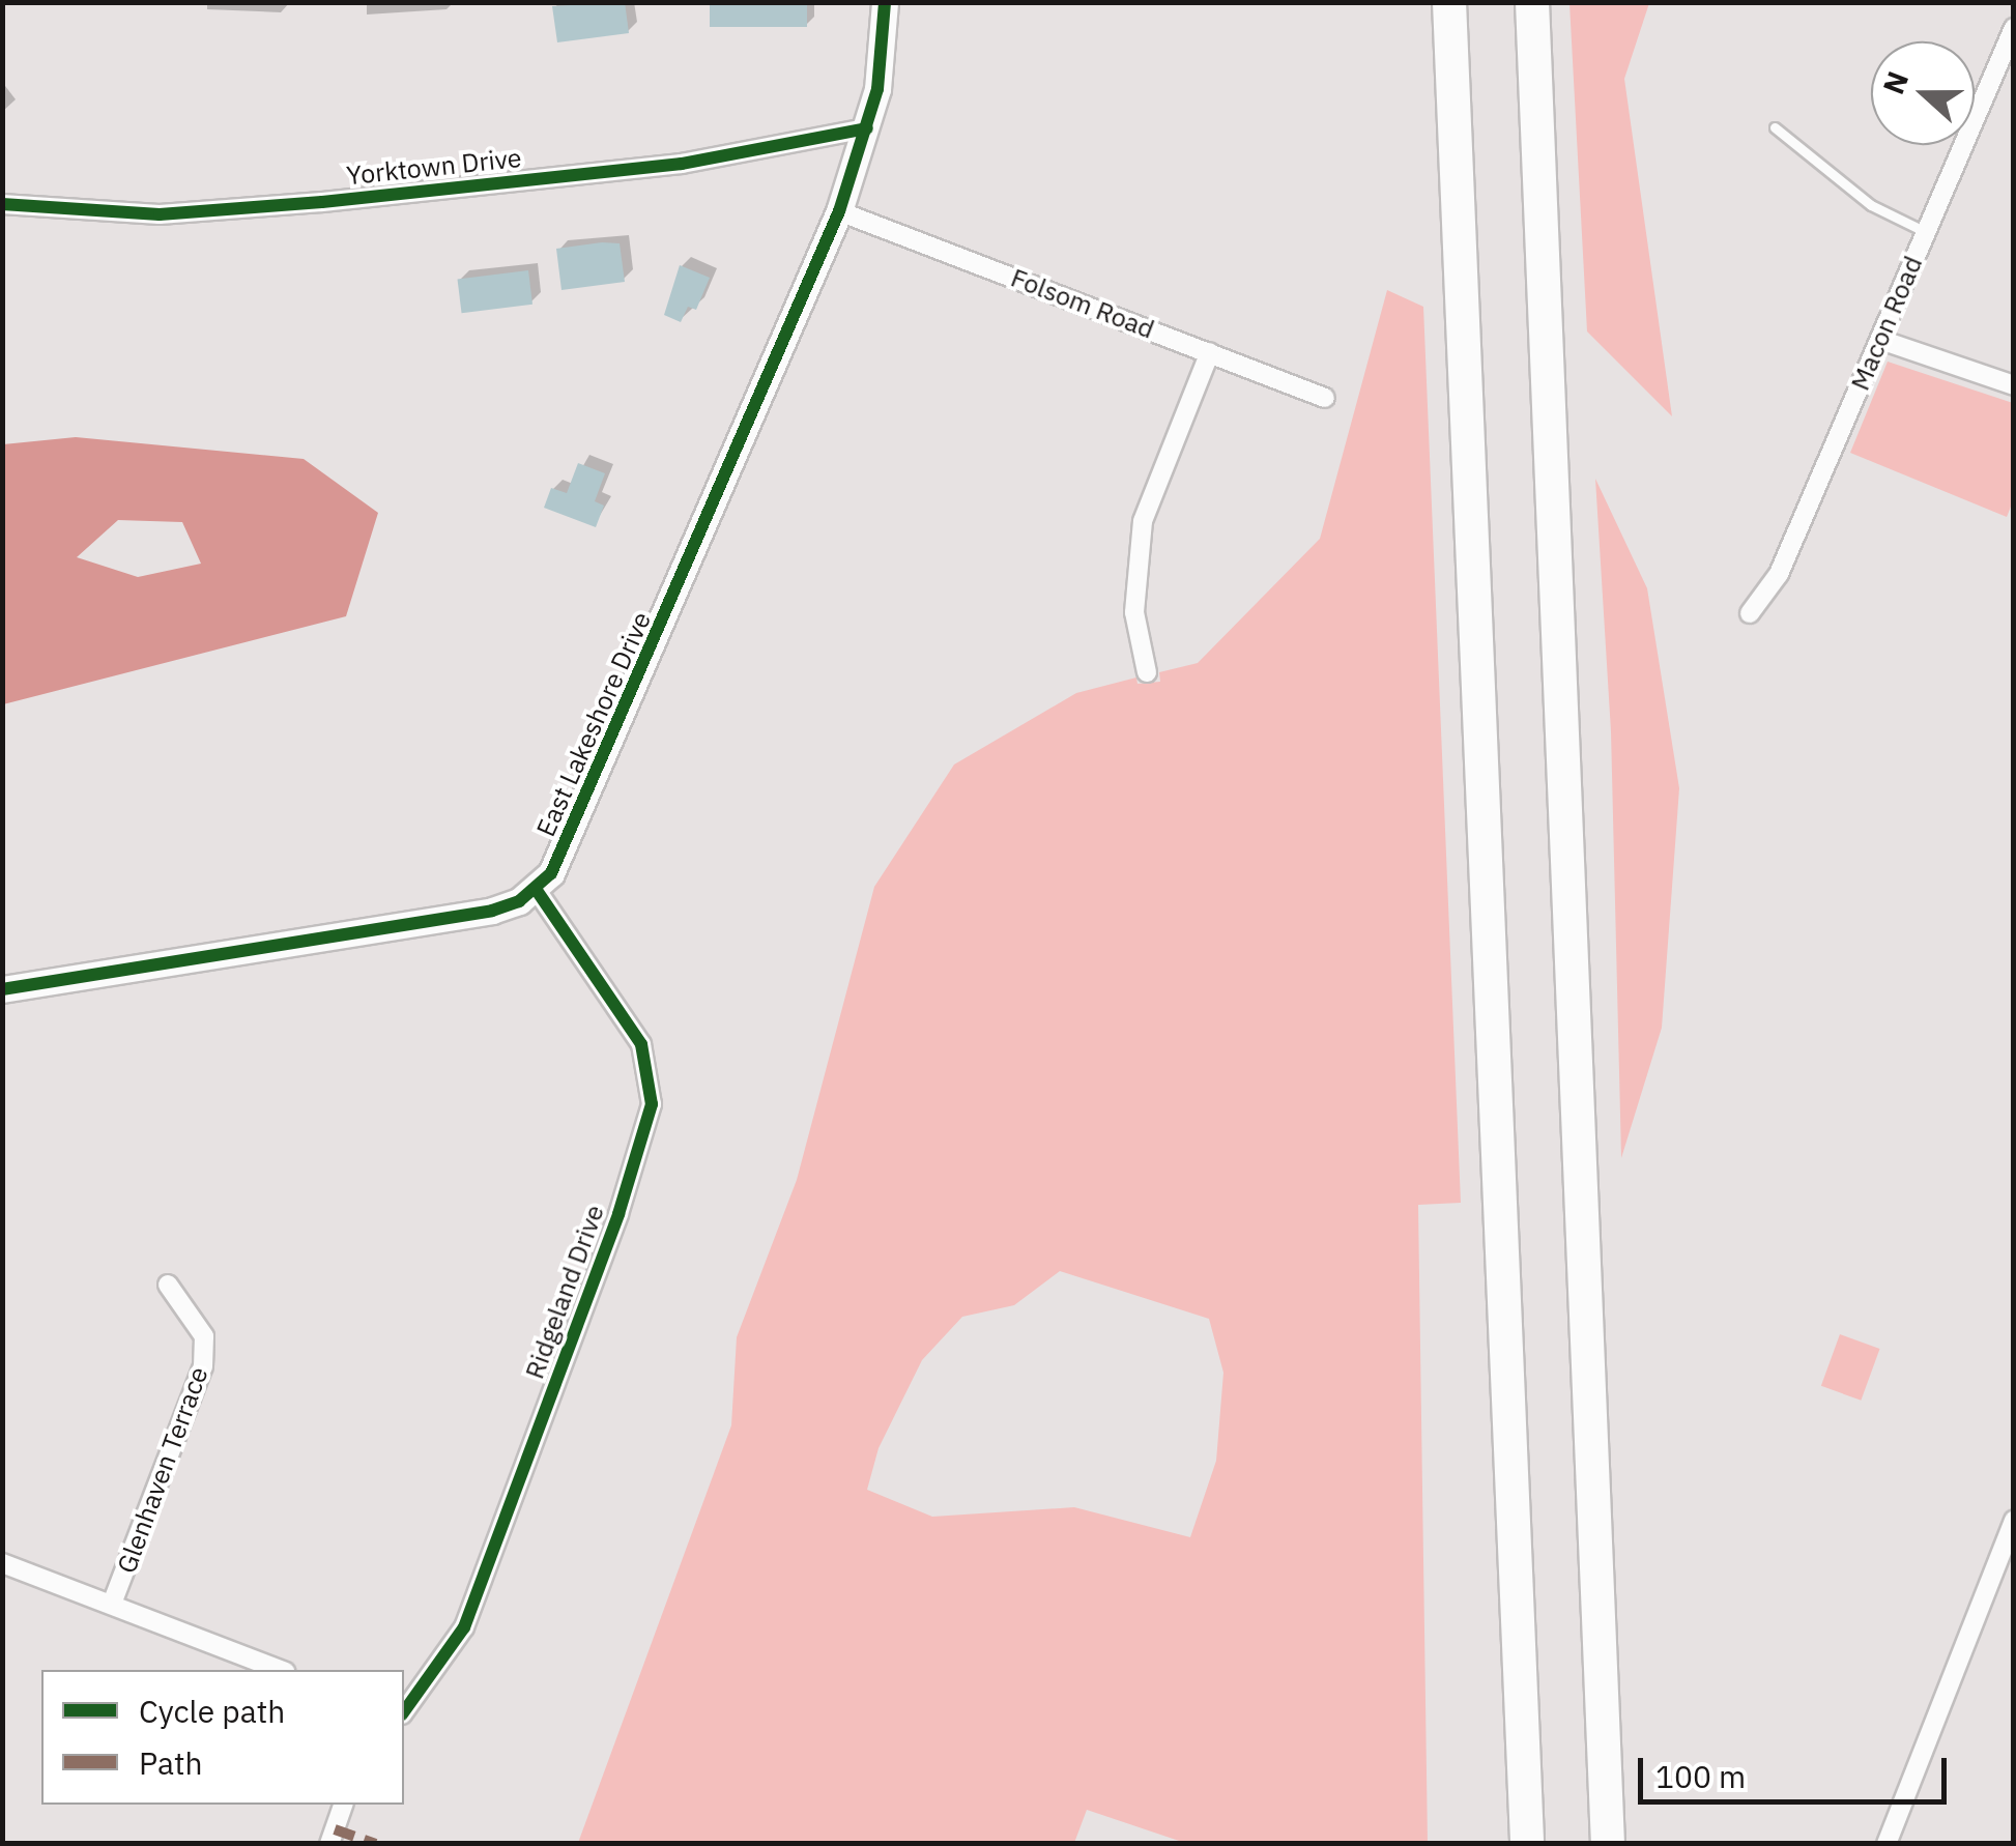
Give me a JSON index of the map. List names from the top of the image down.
{
  "streets": {
    "street": [
      "Yorktown Drive",
      "Folsom Road",
      "Macon Road",
      "East Lakeshore Drive",
      "Ridgeland Drive",
      "Glenhaven Terrace"
    ]
  },
  "crossings": [
    ["Yorktown Drive", "East Lakeshore Drive"],
    ["Folsom Road", "East Lakeshore Drive"],
    ["East Lakeshore Drive", "Ridgeland Drive"]
  ],
  "legend": ["Cycle path", "Path"],
  "scale_bar": "100 m",
  "north": "left"
}
